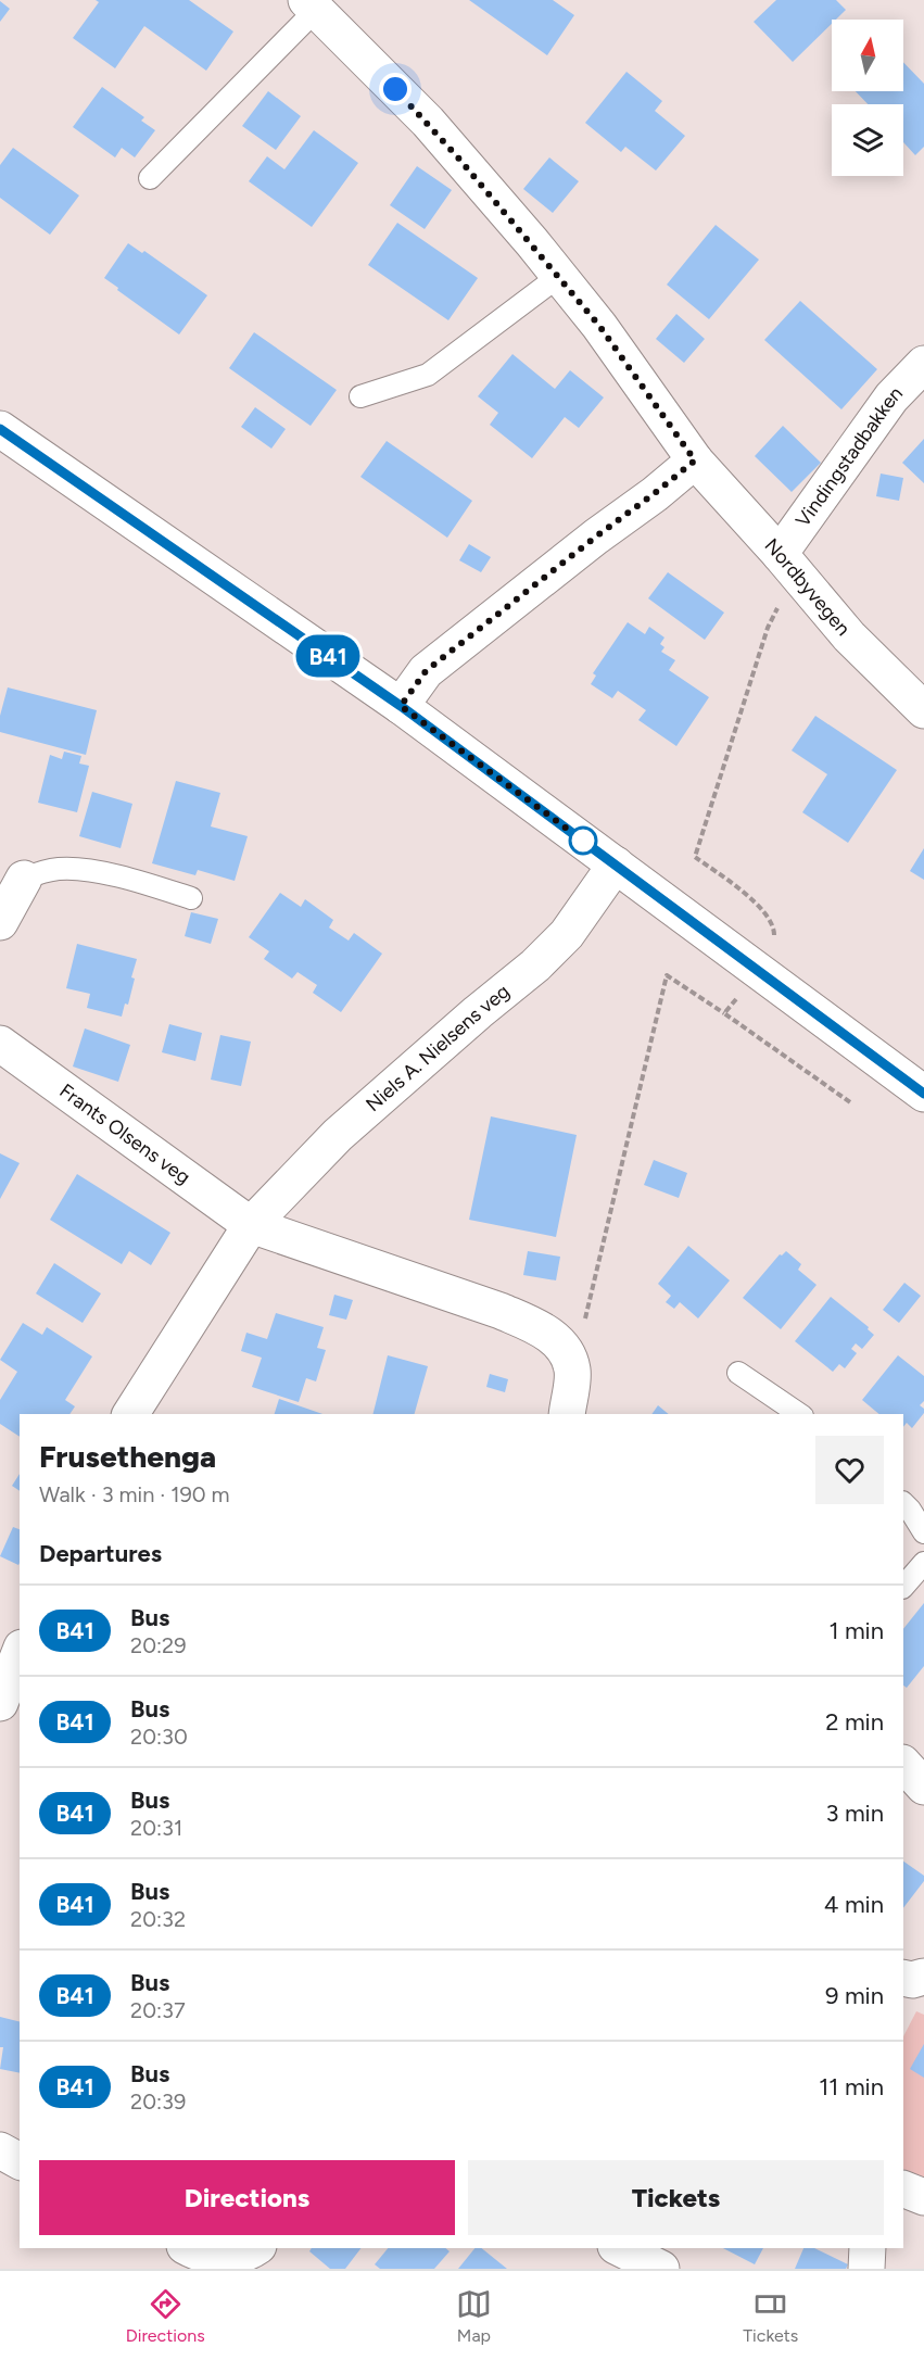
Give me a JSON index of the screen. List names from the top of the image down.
{
  "streets": {
    "street": [
      "Vindingstadbakken",
      "Nordbyvegen",
      "Niels A. Nielsens veg",
      "Frants Olsens veg"
    ]
  },
  "crossings": [
    ["Vindingstadbakken", "Nordbyvegen"],
    ["Niels A. Nielsens veg", "Frants Olsens veg"]
  ],
  "lines": ["bus line B41"],
  "north": "top",
  "page": {
    "on_map": "B41",
    "heading": [
      ["Frusethenga", "Walk · 3 min · 190 m"],
      "Departures"
    ],
    "list": [
      {
        "mark": "B41",
        "name": "Bus",
        "note": "20:29",
        "value": "1 min"
      },
      {
        "mark": "B41",
        "name": "Bus",
        "note": "20:30",
        "value": "2 min"
      },
      {
        "mark": "B41",
        "name": "Bus",
        "note": "20:31",
        "value": "3 min"
      },
      {
        "mark": "B41",
        "name": "Bus",
        "note": "20:32",
        "value": "4 min"
      },
      {
        "mark": "B41",
        "name": "Bus",
        "note": "20:37",
        "value": "9 min"
      },
      {
        "mark": "B41",
        "name": "Bus",
        "note": "20:39",
        "value": "11 min"
      }
    ],
    "buttons": ["Directions", "Tickets"],
    "tabs": ["Directions", "Map", "Tickets"]
  }
}
